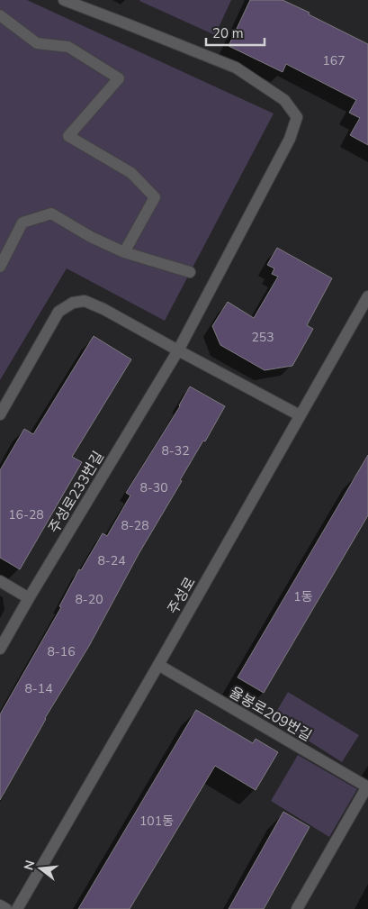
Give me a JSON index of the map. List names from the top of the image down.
{
  "streets": {
    "street": ["주성로233번길", "주성로", "율봉로209번길"]
  },
  "crossings": [
    ["주성로", "율봉로209번길"]
  ],
  "house_numbers": [
    "167",
    "253",
    "8-32",
    "8-30",
    "16-28",
    "8-28",
    "8-24",
    "1동",
    "8-20",
    "8-16",
    "8-14",
    "101동"
  ],
  "scale_bar": "20 m",
  "north": "left"
}
